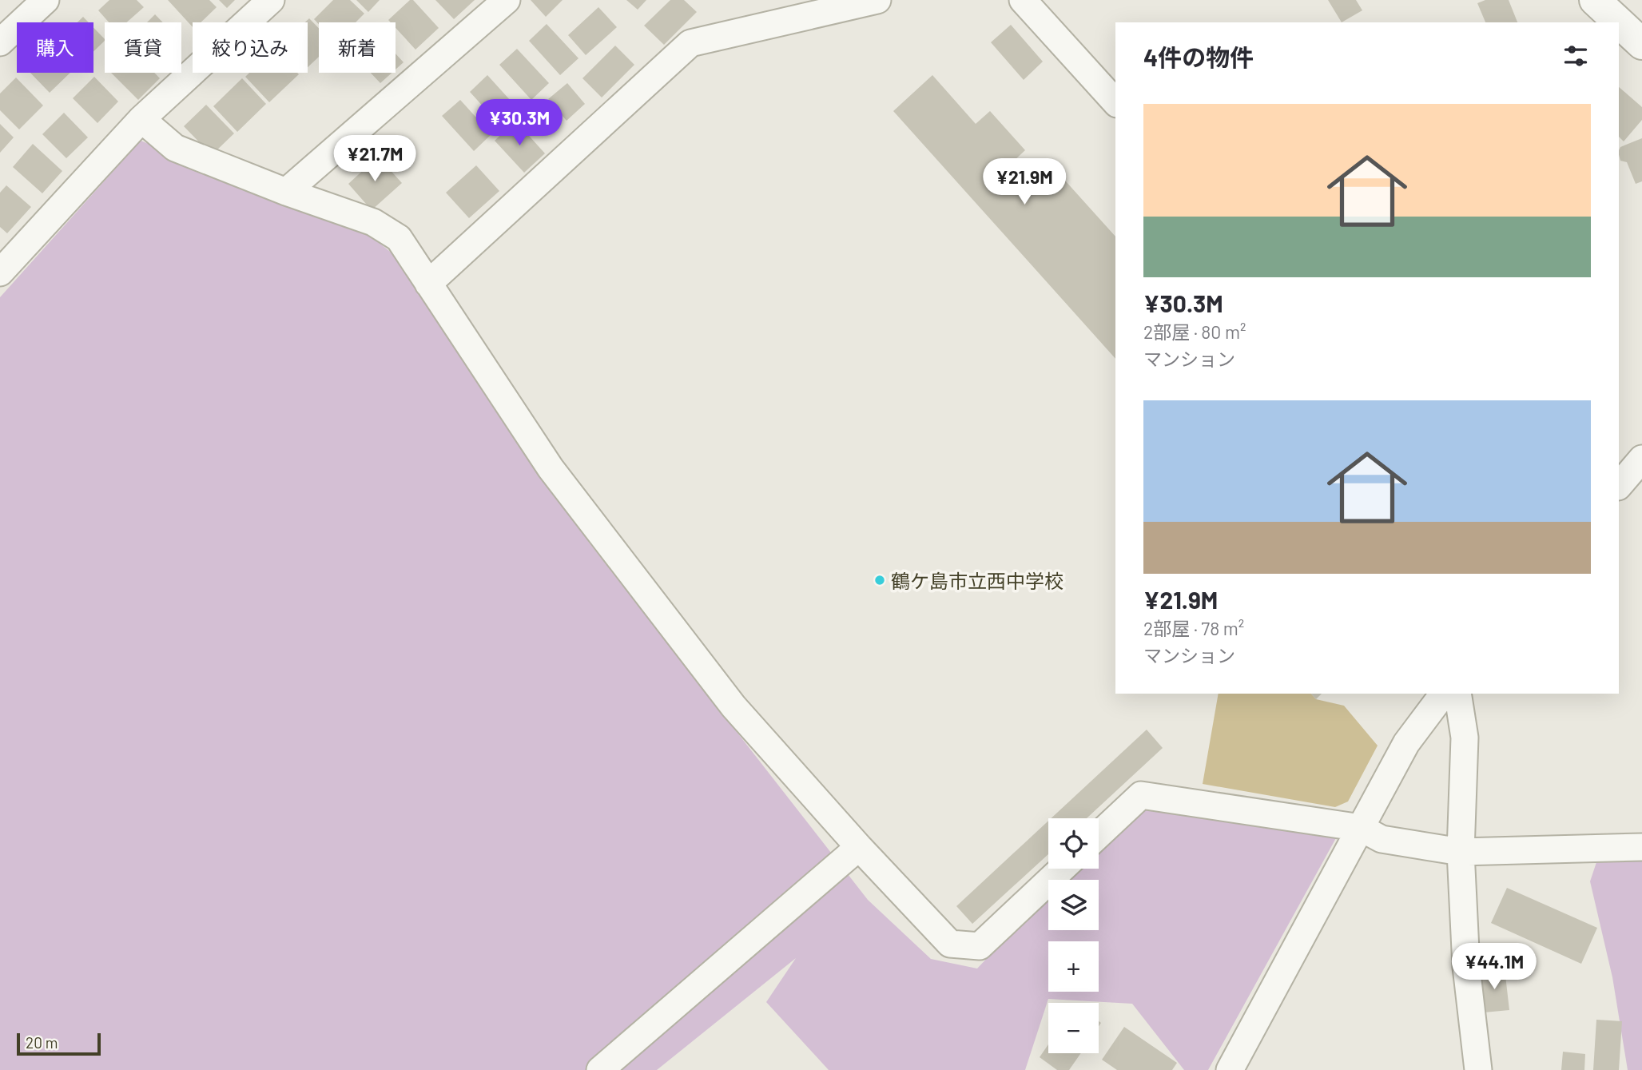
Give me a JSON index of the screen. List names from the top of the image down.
{
  "places": ["鶴ケ島市立西中学校"],
  "scale_bar": "20 m",
  "page": {
    "chip": [
      "購入",
      "賃貸",
      "絞り込み",
      "新着"
    ],
    "heading": "4件の物件",
    "list": [
      {
        "name": "¥30.3M",
        "note": "2部屋 · 80 m² · マンション"
      },
      {
        "name": "¥21.9M",
        "note": "2部屋 · 78 m² · マンション"
      }
    ],
    "price": [
      "¥30.3M",
      "¥21.7M",
      "¥21.9M",
      "¥44.1M"
    ],
    "map_buttons": ["+", "−"],
    "scale": "20 m"
  }
}
